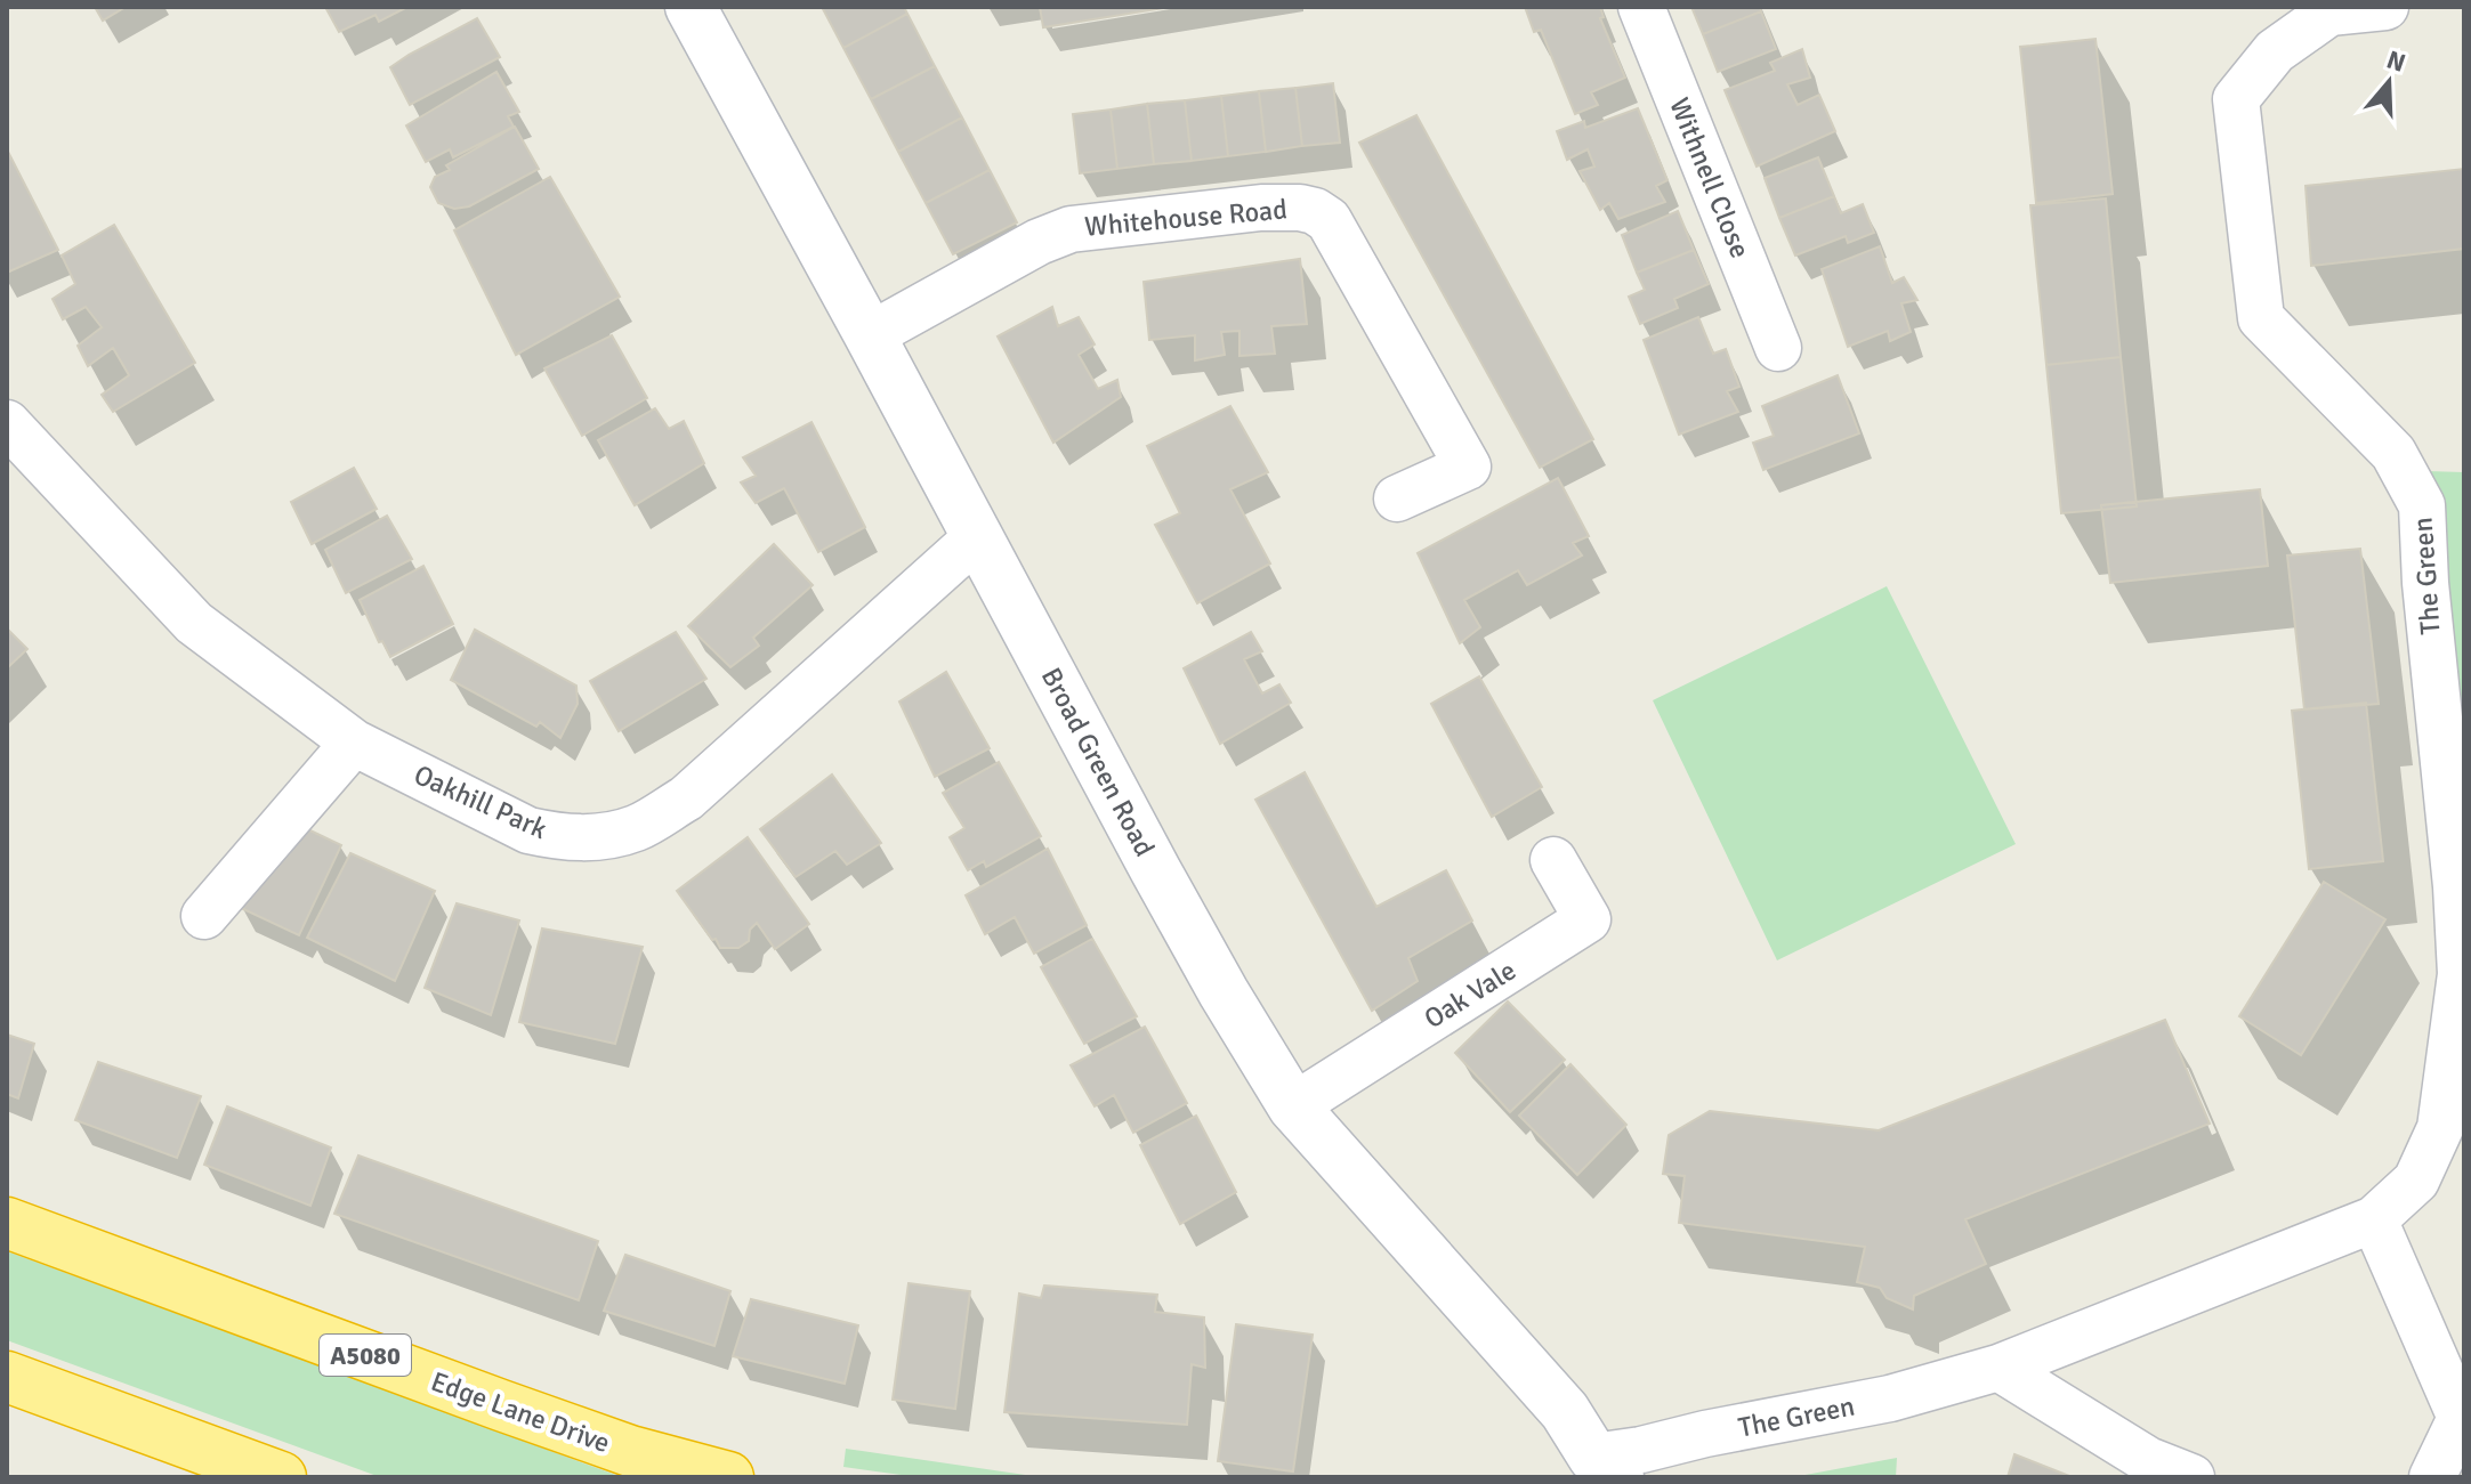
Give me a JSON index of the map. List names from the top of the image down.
{
  "streets": {
    "highway": ["A5080", "Edge Lane Drive"],
    "main road": ["Broad Green Road"],
    "street": [
      "Withnell Close",
      "Whitehouse Road",
      "The Green",
      "Oakhill Park",
      "Oak Vale"
    ]
  },
  "crossings": [
    ["Whitehouse Road", "Broad Green Road"],
    ["The Green", "Broad Green Road"],
    ["Broad Green Road", "Oakhill Park"],
    ["Broad Green Road", "Oak Vale"]
  ],
  "north": "top"
}
